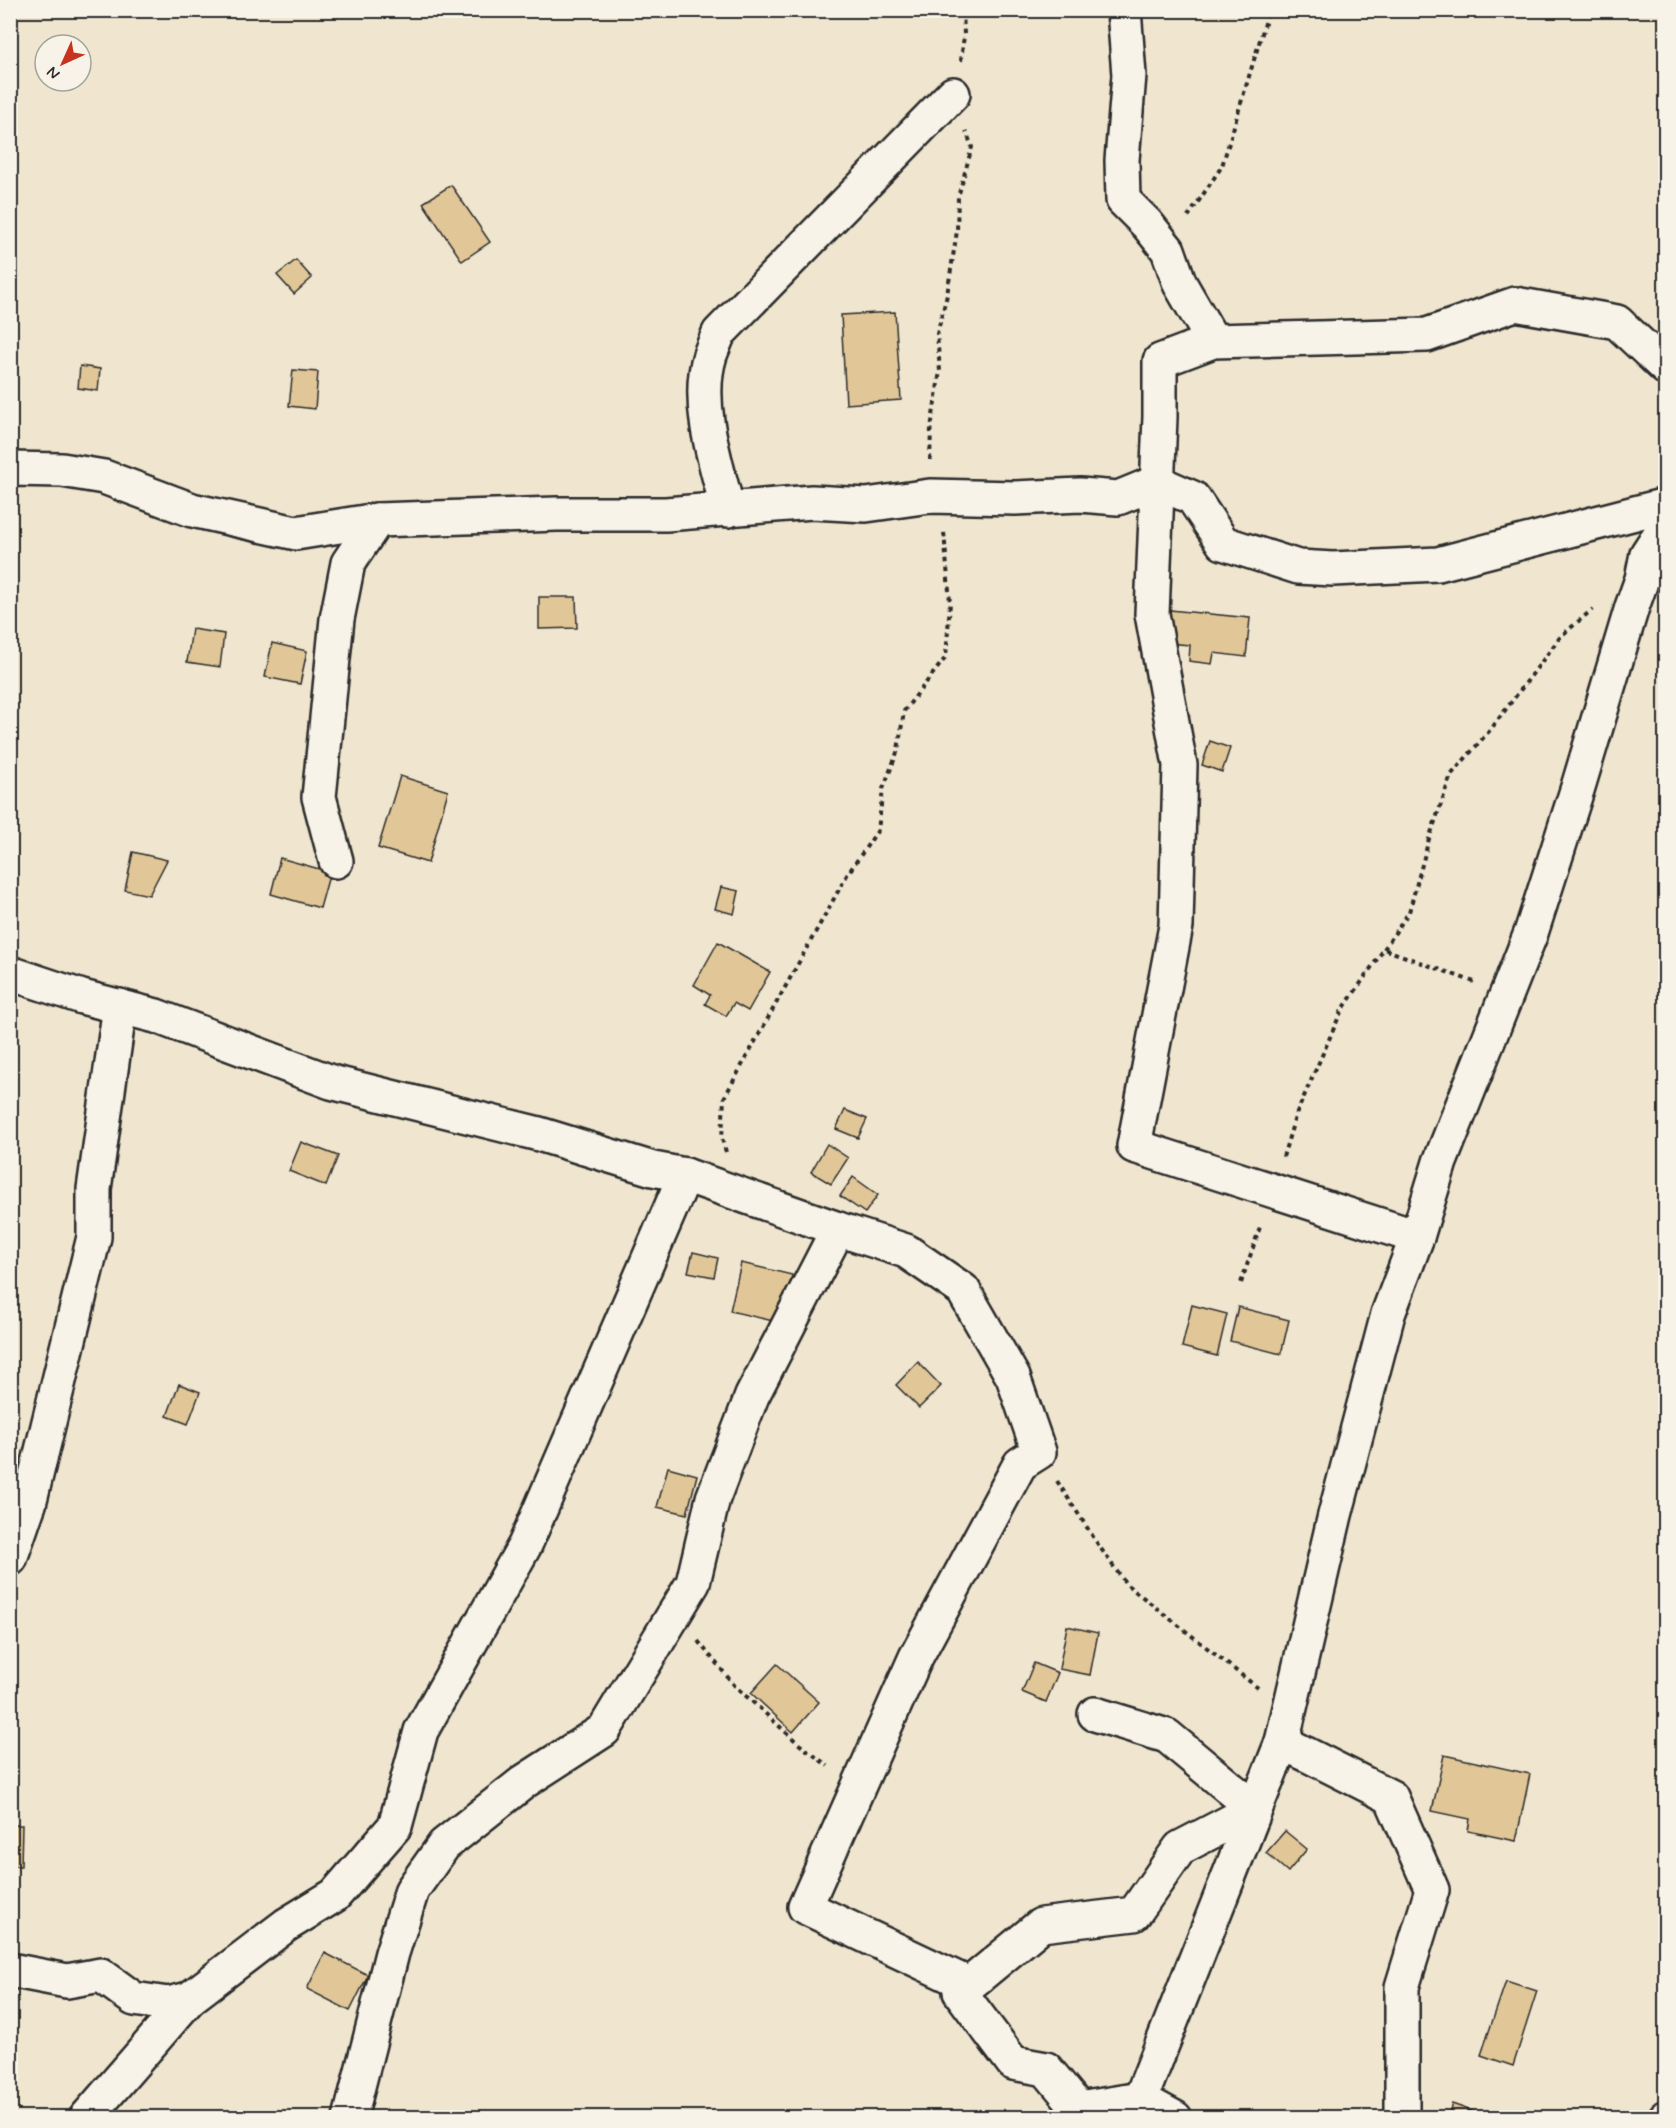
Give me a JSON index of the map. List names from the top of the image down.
{
  "north": "bottom left"
}
